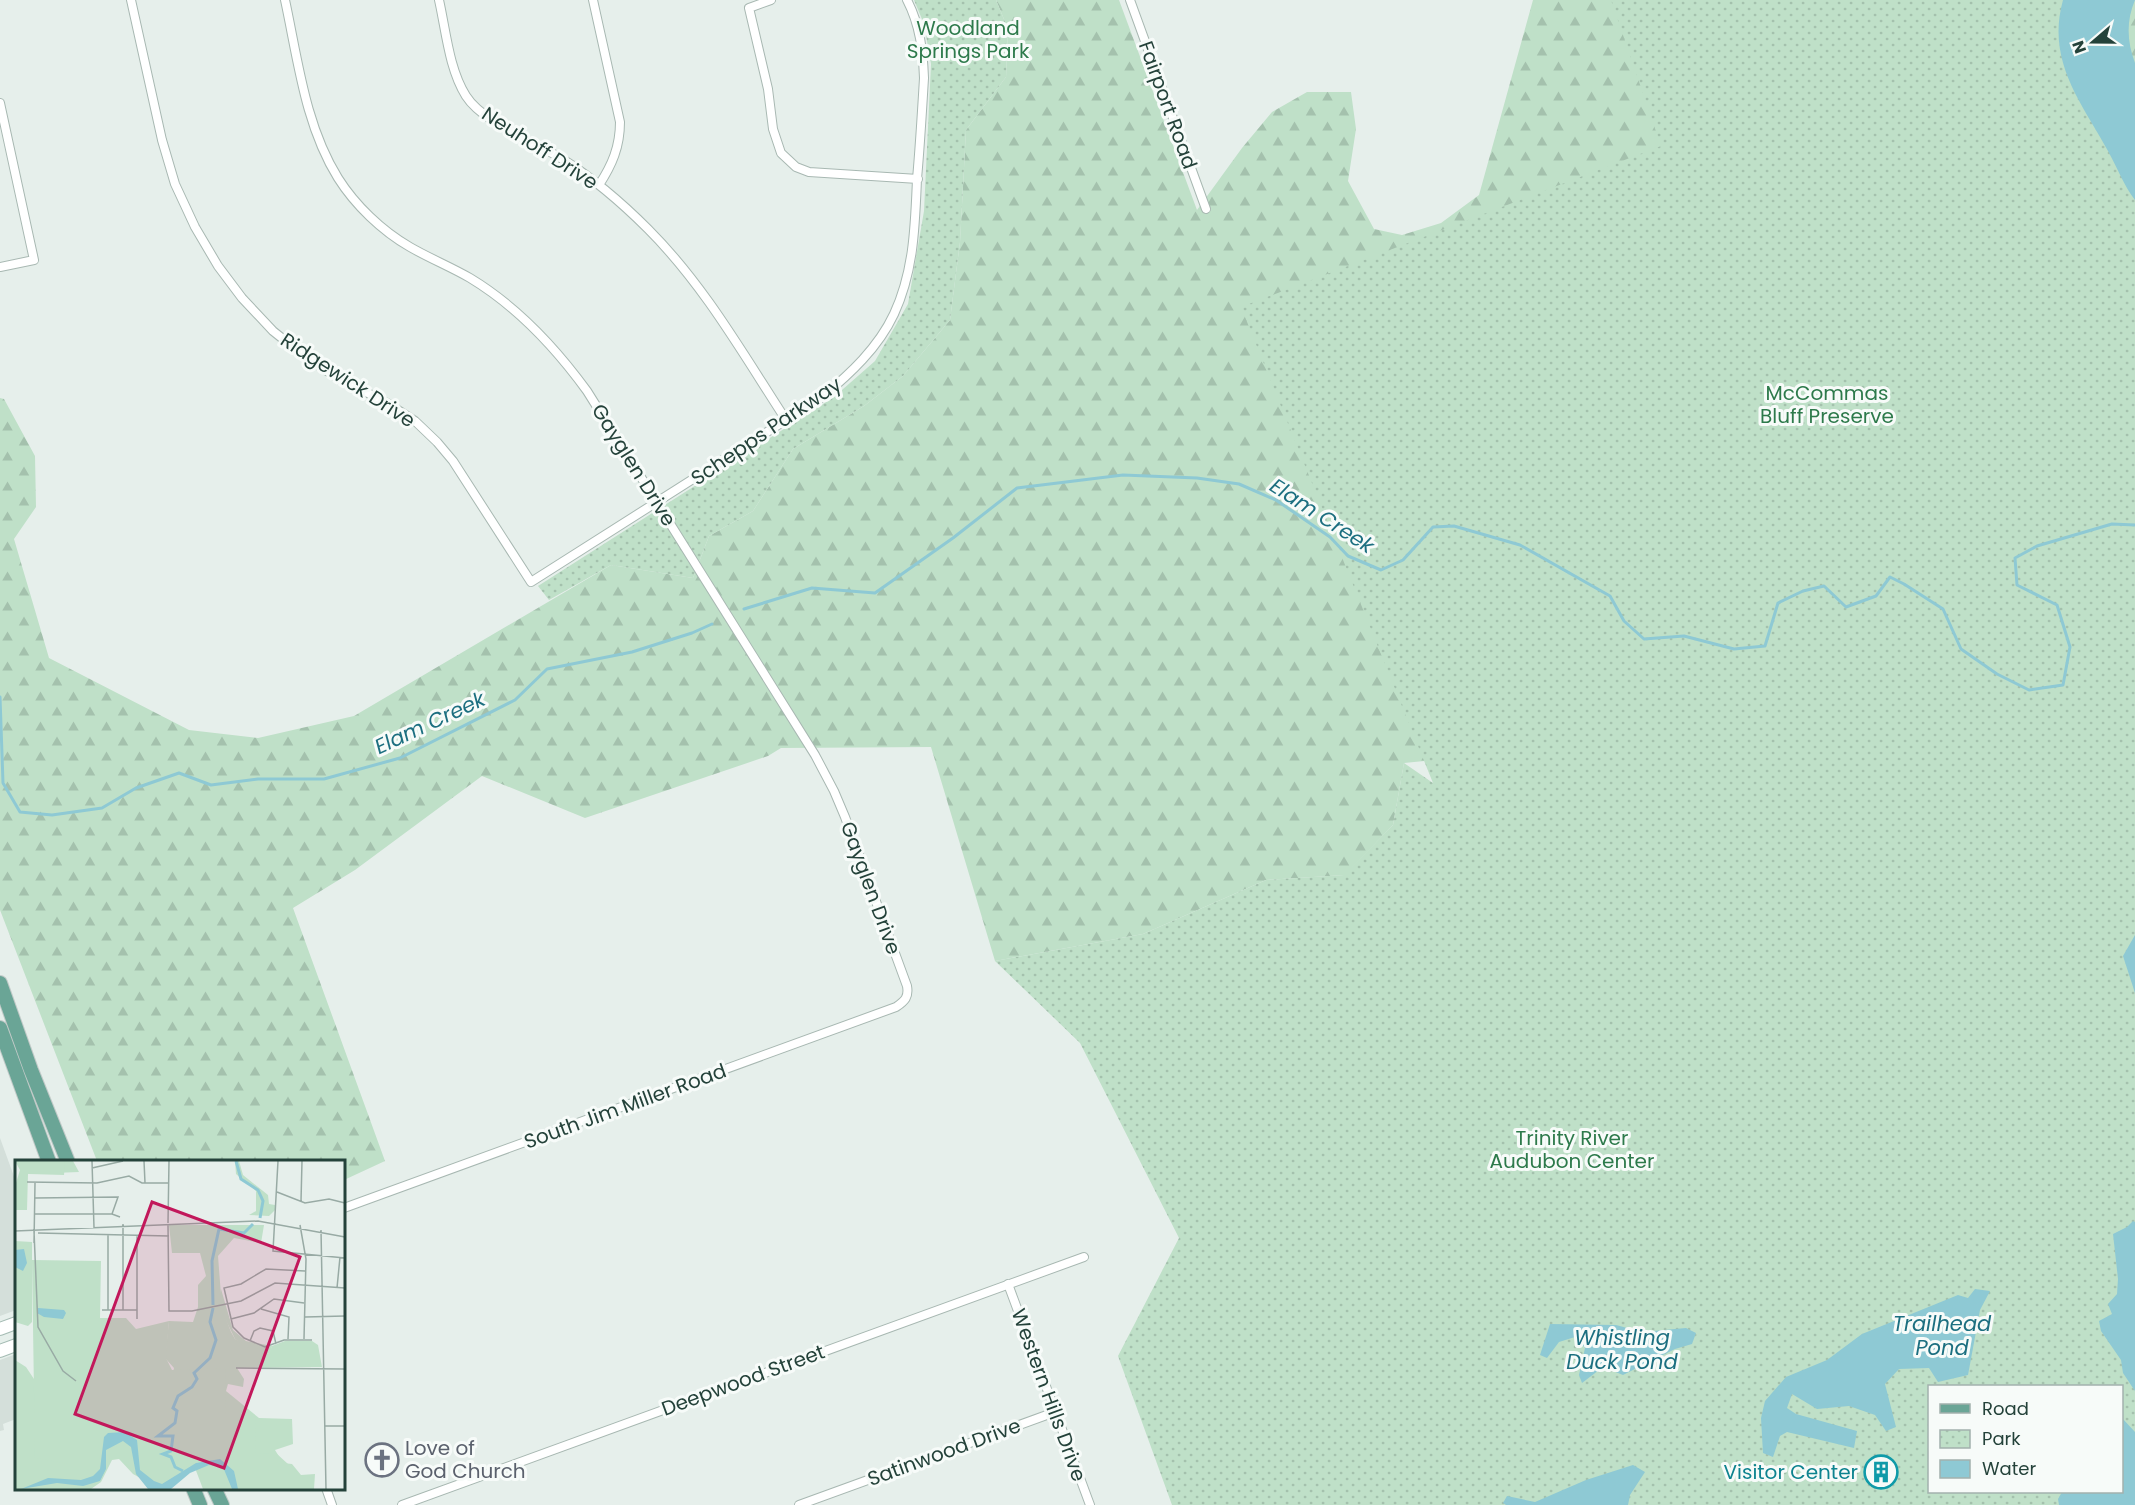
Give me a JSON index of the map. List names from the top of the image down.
{
  "streets": {
    "street": [
      "Fairport Road",
      "Neuhoff Drive",
      "Ridgewick Drive",
      "Schepps Parkway",
      "Gayglen Drive",
      "South Jim Miller Road",
      "Deepwood Street",
      "Western Hills Drive",
      "Satinwood Drive"
    ]
  },
  "crossings": [
    ["Neuhoff Drive", "Schepps Parkway"],
    ["Ridgewick Drive", "Schepps Parkway"],
    ["Schepps Parkway", "Gayglen Drive"],
    ["Gayglen Drive", "South Jim Miller Road"],
    ["Deepwood Street", "Western Hills Drive"],
    ["Western Hills Drive", "Satinwood Drive"]
  ],
  "water": ["Elam Creek", "Trailhead Pond", "Whistling Duck Pond"],
  "parks": ["Woodland Springs Park", "McCommas Bluff Preserve", "Trinity River Audubon Center"],
  "places": {
    "church": ["Love of God Church"],
    "building": ["Visitor Center"]
  },
  "legend": ["Road", "Park", "Water"],
  "north": "left"
}
